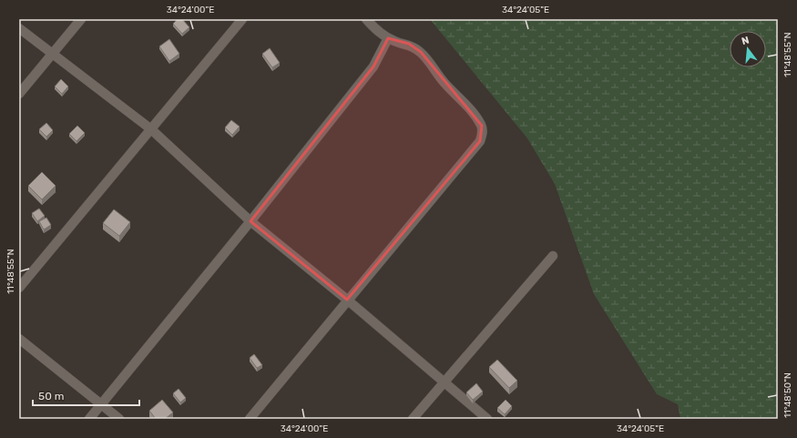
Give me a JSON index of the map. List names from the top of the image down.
{
  "scale_bar": "50 m",
  "north": "top",
  "coordinates": [
    "34°24'00\"E",
    "34°24'05\"E",
    "11°48'55\"N",
    "11°48'50\"N"
  ]
}
